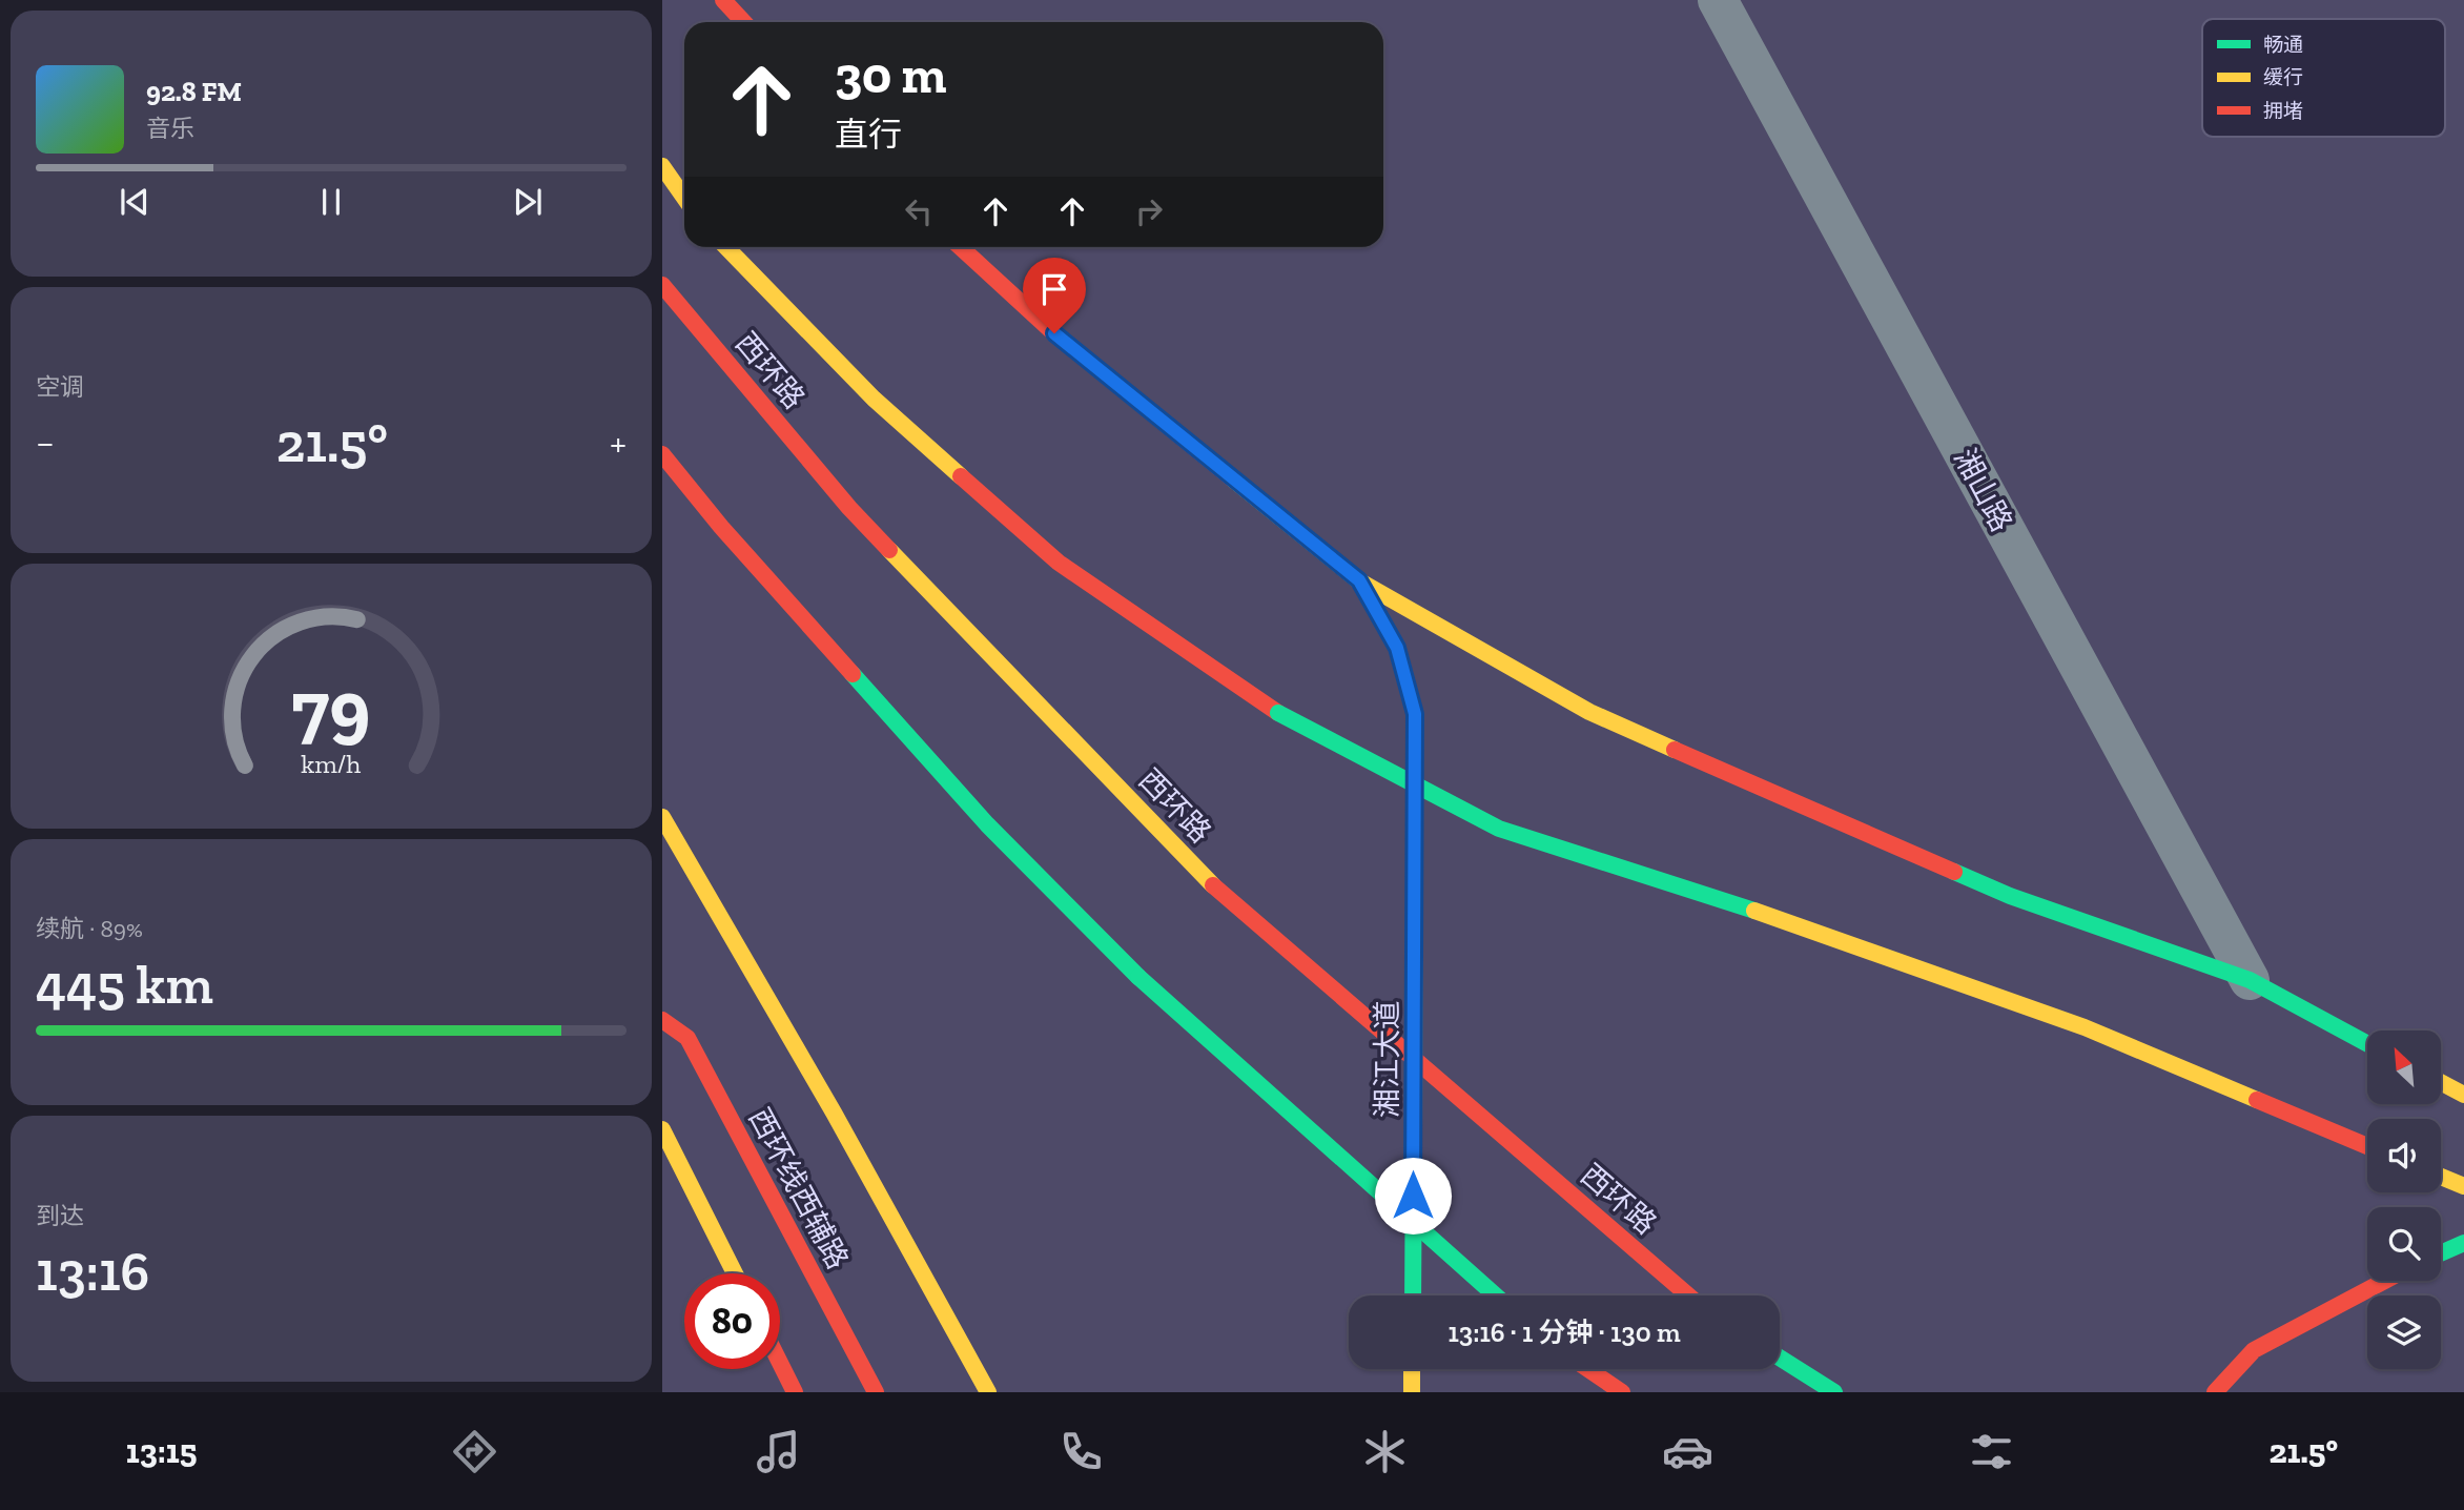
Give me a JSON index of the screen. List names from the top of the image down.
{
  "streets": {
    "main road": ["西环路", "湘江大道", "西环线西辅路"],
    "street": ["湘山路"]
  },
  "legend": ["畅通", "缓行", "拥堵"],
  "north": "top left",
  "page": {
    "turn": ["30 m", "直行"],
    "song": ["92.8 FM", "音乐"],
    "tile": [
      "空调",
      ["续航 · 89%", "445 km"],
      ["到达", "13:16"]
    ],
    "heat": ["−", "21.5°", "+"],
    "limit": "80",
    "trip": "13:16 · 1 分钟 · 130 m",
    "tabs": ["13:15", "21.5°"],
    "gauge": ["79", "km/h"]
  }
}
